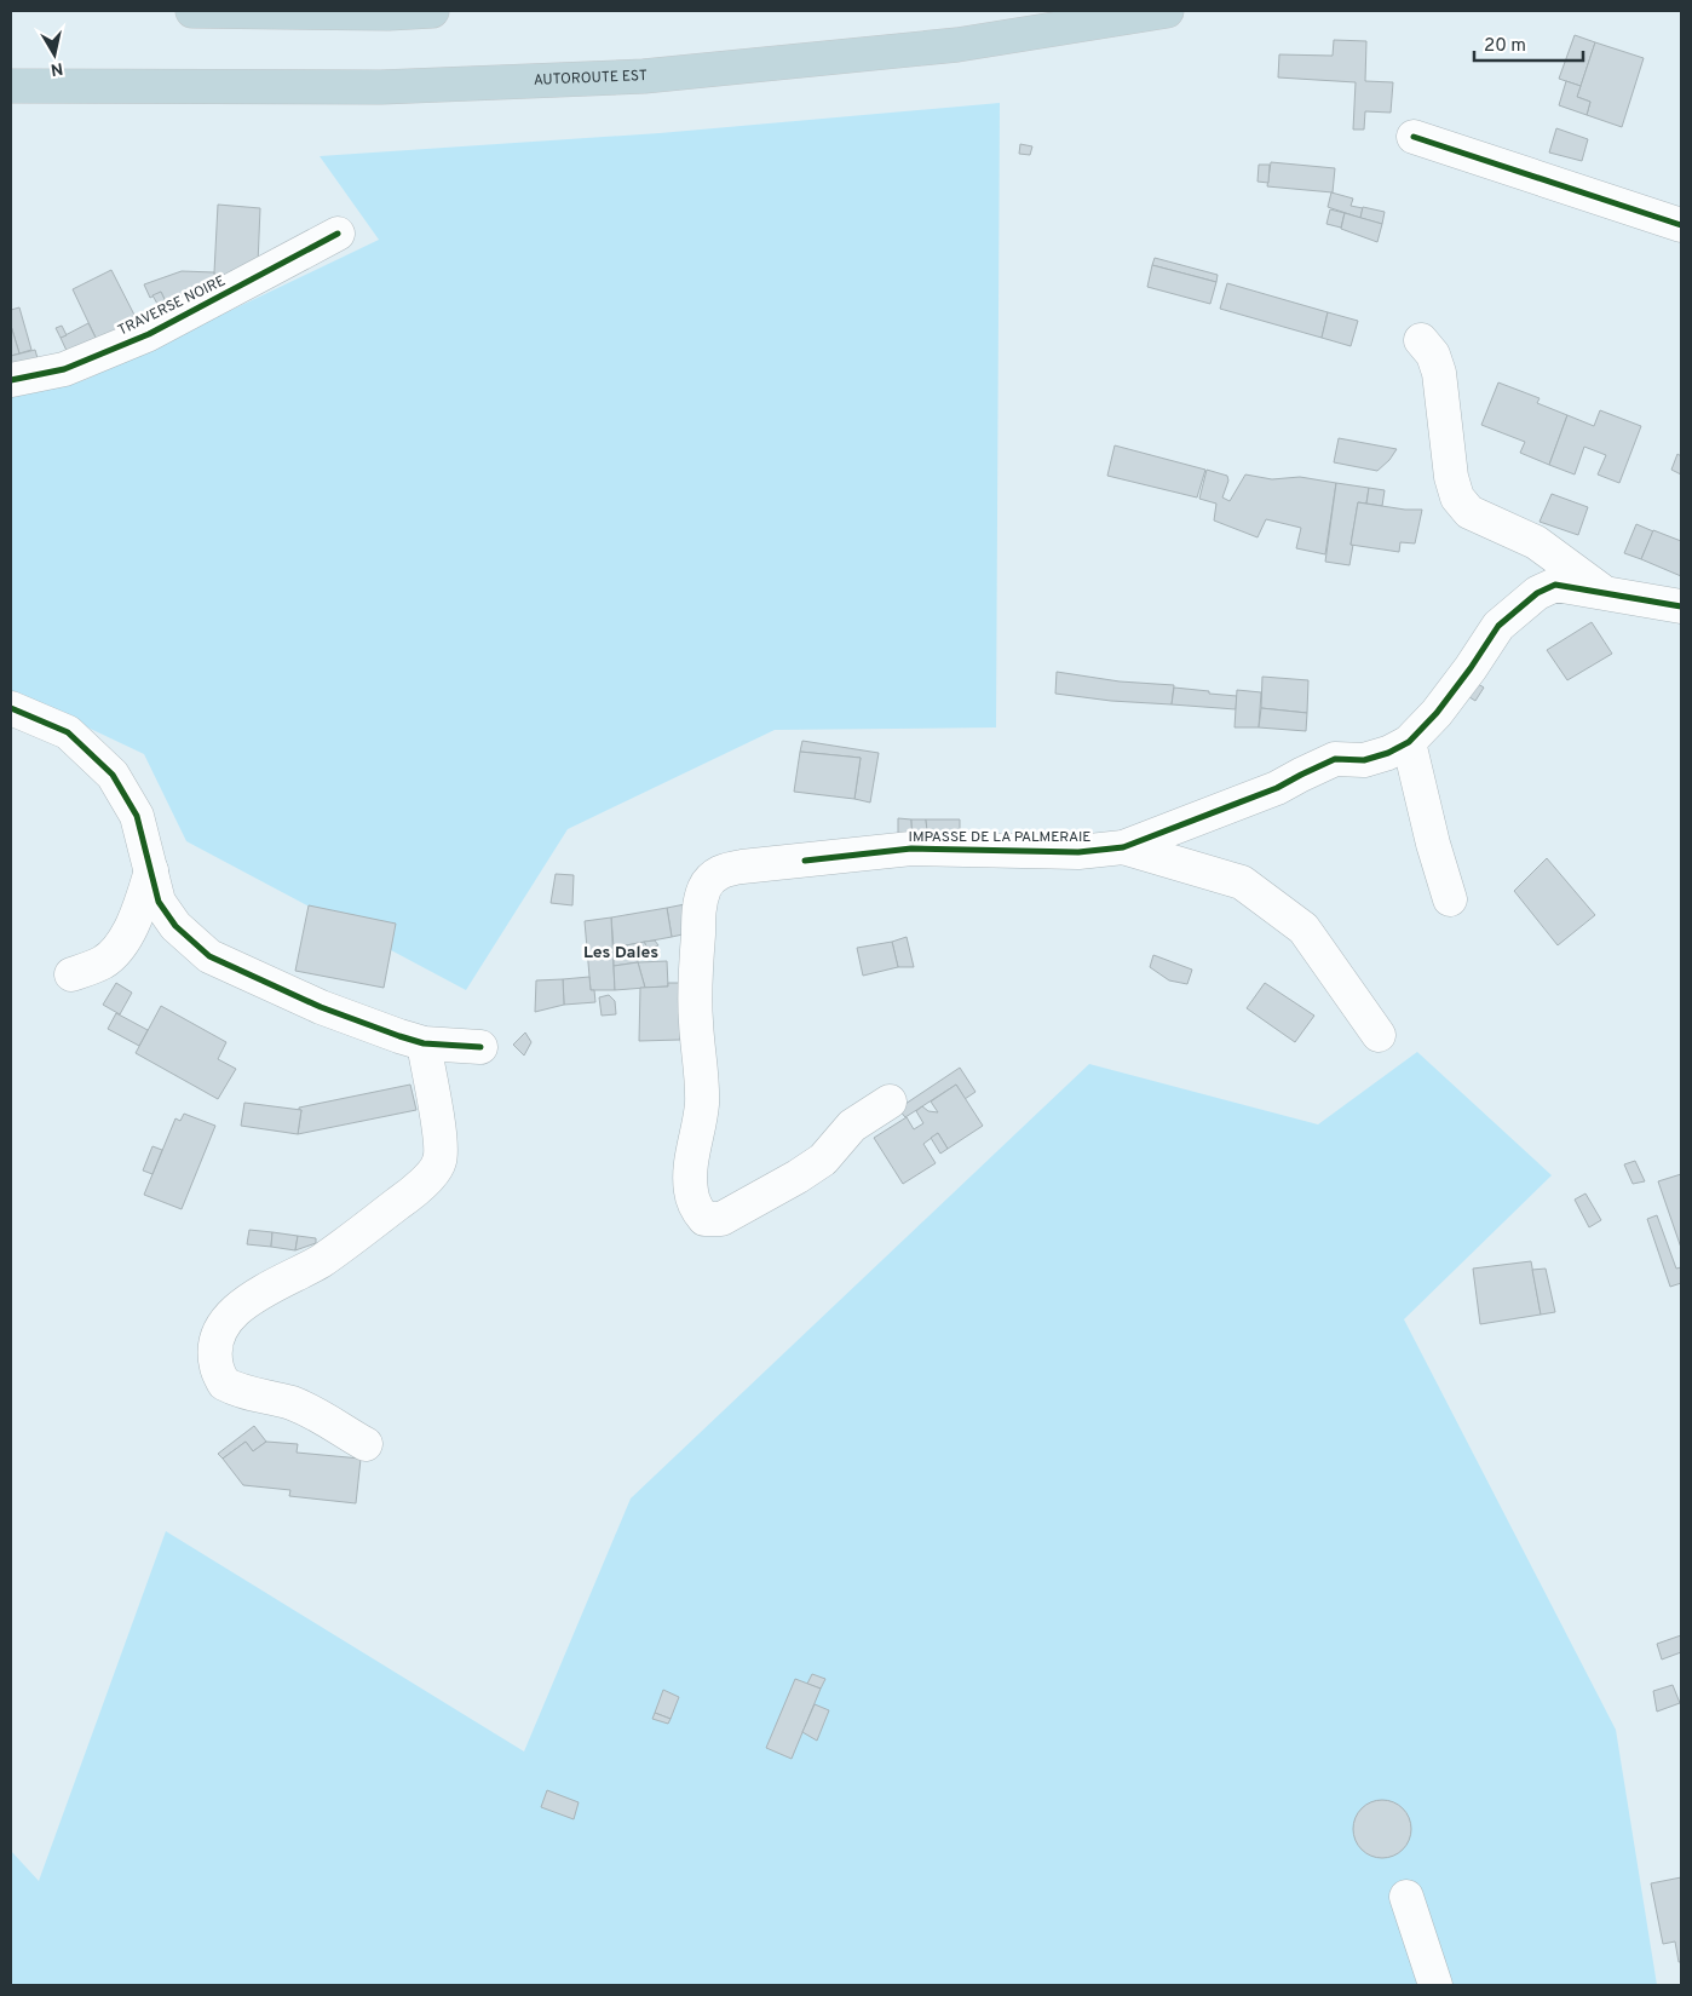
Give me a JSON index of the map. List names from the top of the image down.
{
  "streets": {
    "highway": ["AUTOROUTE EST"],
    "street": ["TRAVERSE NOIRE", "IMPASSE DE LA PALMERAIE"]
  },
  "districts": ["Les Dales"],
  "scale_bar": "20 m",
  "north": "bottom"
}
